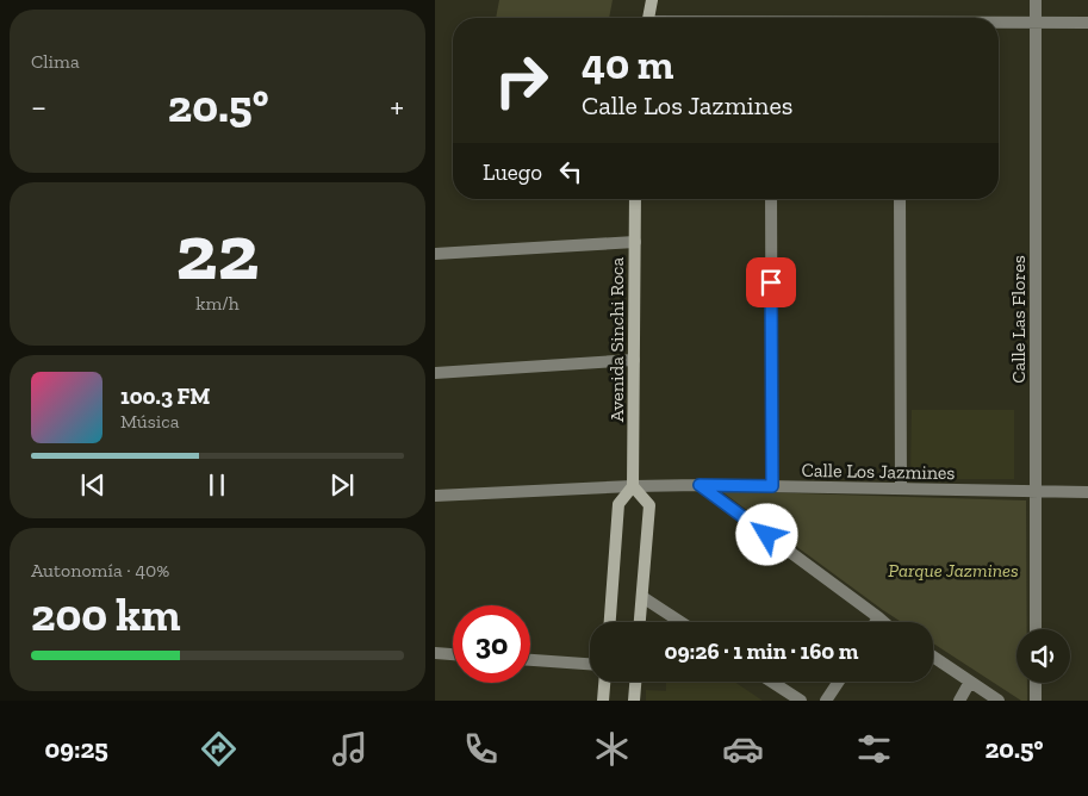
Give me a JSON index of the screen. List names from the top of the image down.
{
  "streets": {
    "street": ["Calle Las Flores", "Avenida Sinchi Roca", "Calle Los Jazmines"]
  },
  "crossings": [
    ["Calle Las Flores", "Calle Los Jazmines"],
    ["Avenida Sinchi Roca", "Calle Los Jazmines"]
  ],
  "parks": ["Parque Jazmines"],
  "page": {
    "tile": [
      "Clima",
      ["22", "km/h"],
      ["Autonomía · 40%", "200 km"]
    ],
    "turn": ["40 m", "Calle Los Jazmines"],
    "heat": ["−", "20.5°", "+"],
    "then": "Luego",
    "song": ["100.3 FM", "Música"],
    "limit": "30",
    "trip": "09:26 · 1 min · 160 m",
    "tabs": ["09:25", "20.5°"]
  }
}
